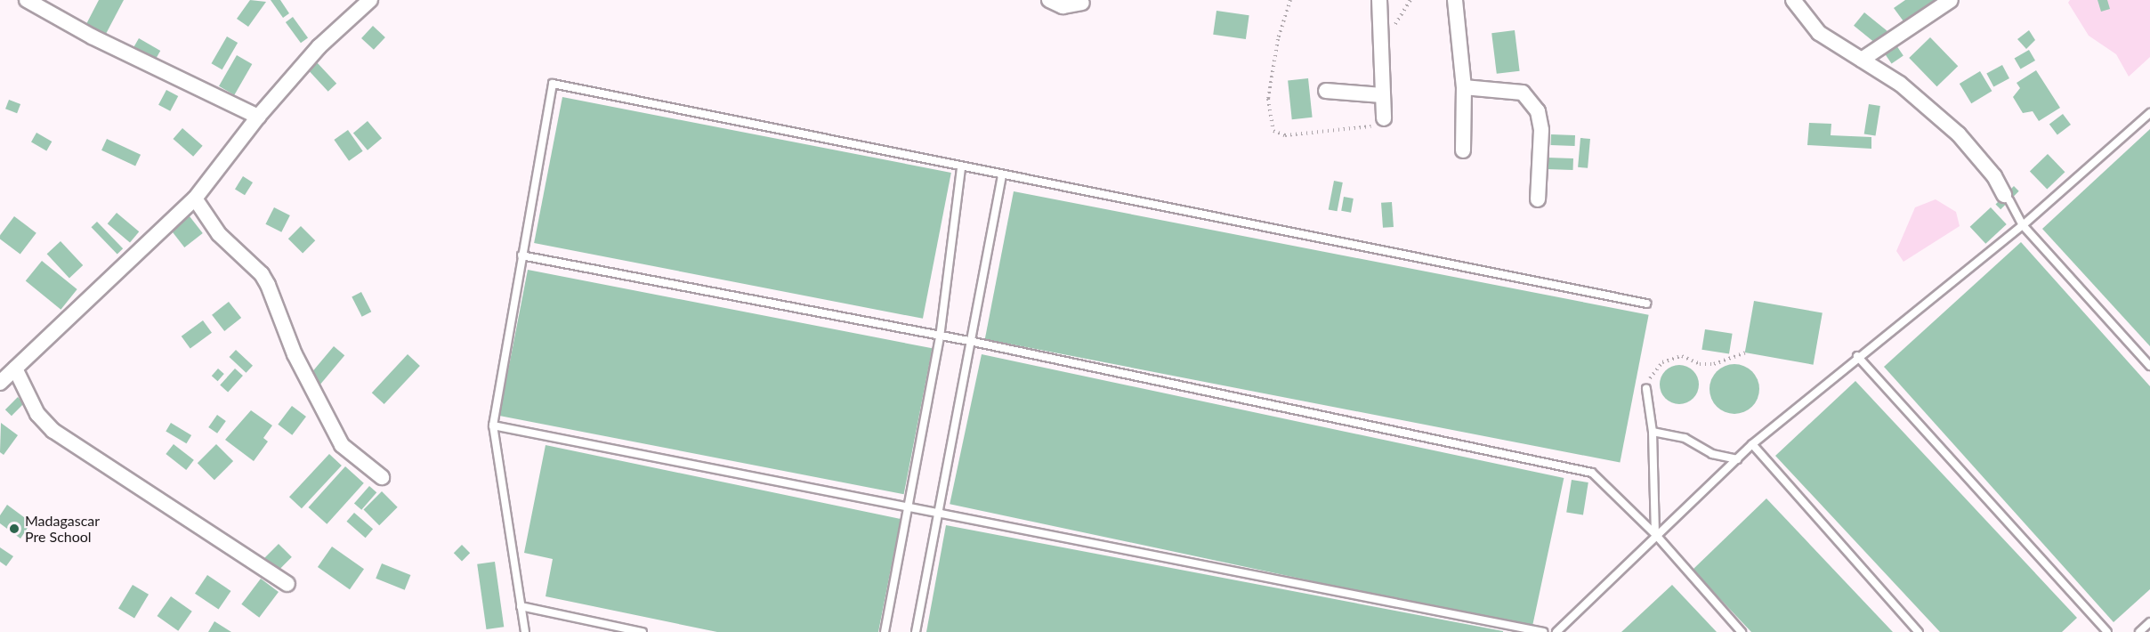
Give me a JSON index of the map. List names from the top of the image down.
{
  "places": ["Madagascar Pre School"]
}
